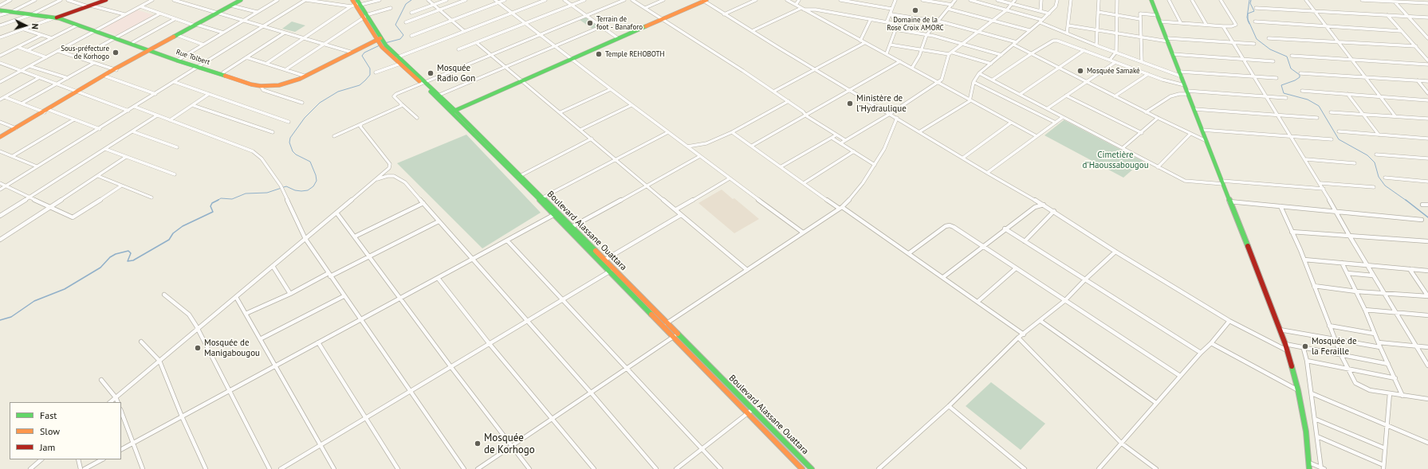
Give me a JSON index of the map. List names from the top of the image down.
{
  "streets": {
    "street": ["Rue Tolbert", "Boulevard Alassane Ouattara"]
  },
  "crossings": [
    ["Rue Tolbert", "Boulevard Alassane Ouattara"]
  ],
  "parks": ["Cimetière d'Haoussabougou"],
  "places": [
    "Domaine de la Rose Croix AMORC",
    "Terrain de foot - Banaforo",
    "Sous-préfecture de Korhogo",
    "Temple REHOBOTH",
    "Mosquée Samaké",
    "Mosquée Radio Gon",
    "Ministère de l'Hydraulique",
    "Mosquée de la Feraille",
    "Mosquée de Manigabougou",
    "Mosquée de Korhogo"
  ],
  "legend": ["Fast", "Slow", "Jam"],
  "north": "right"
}
